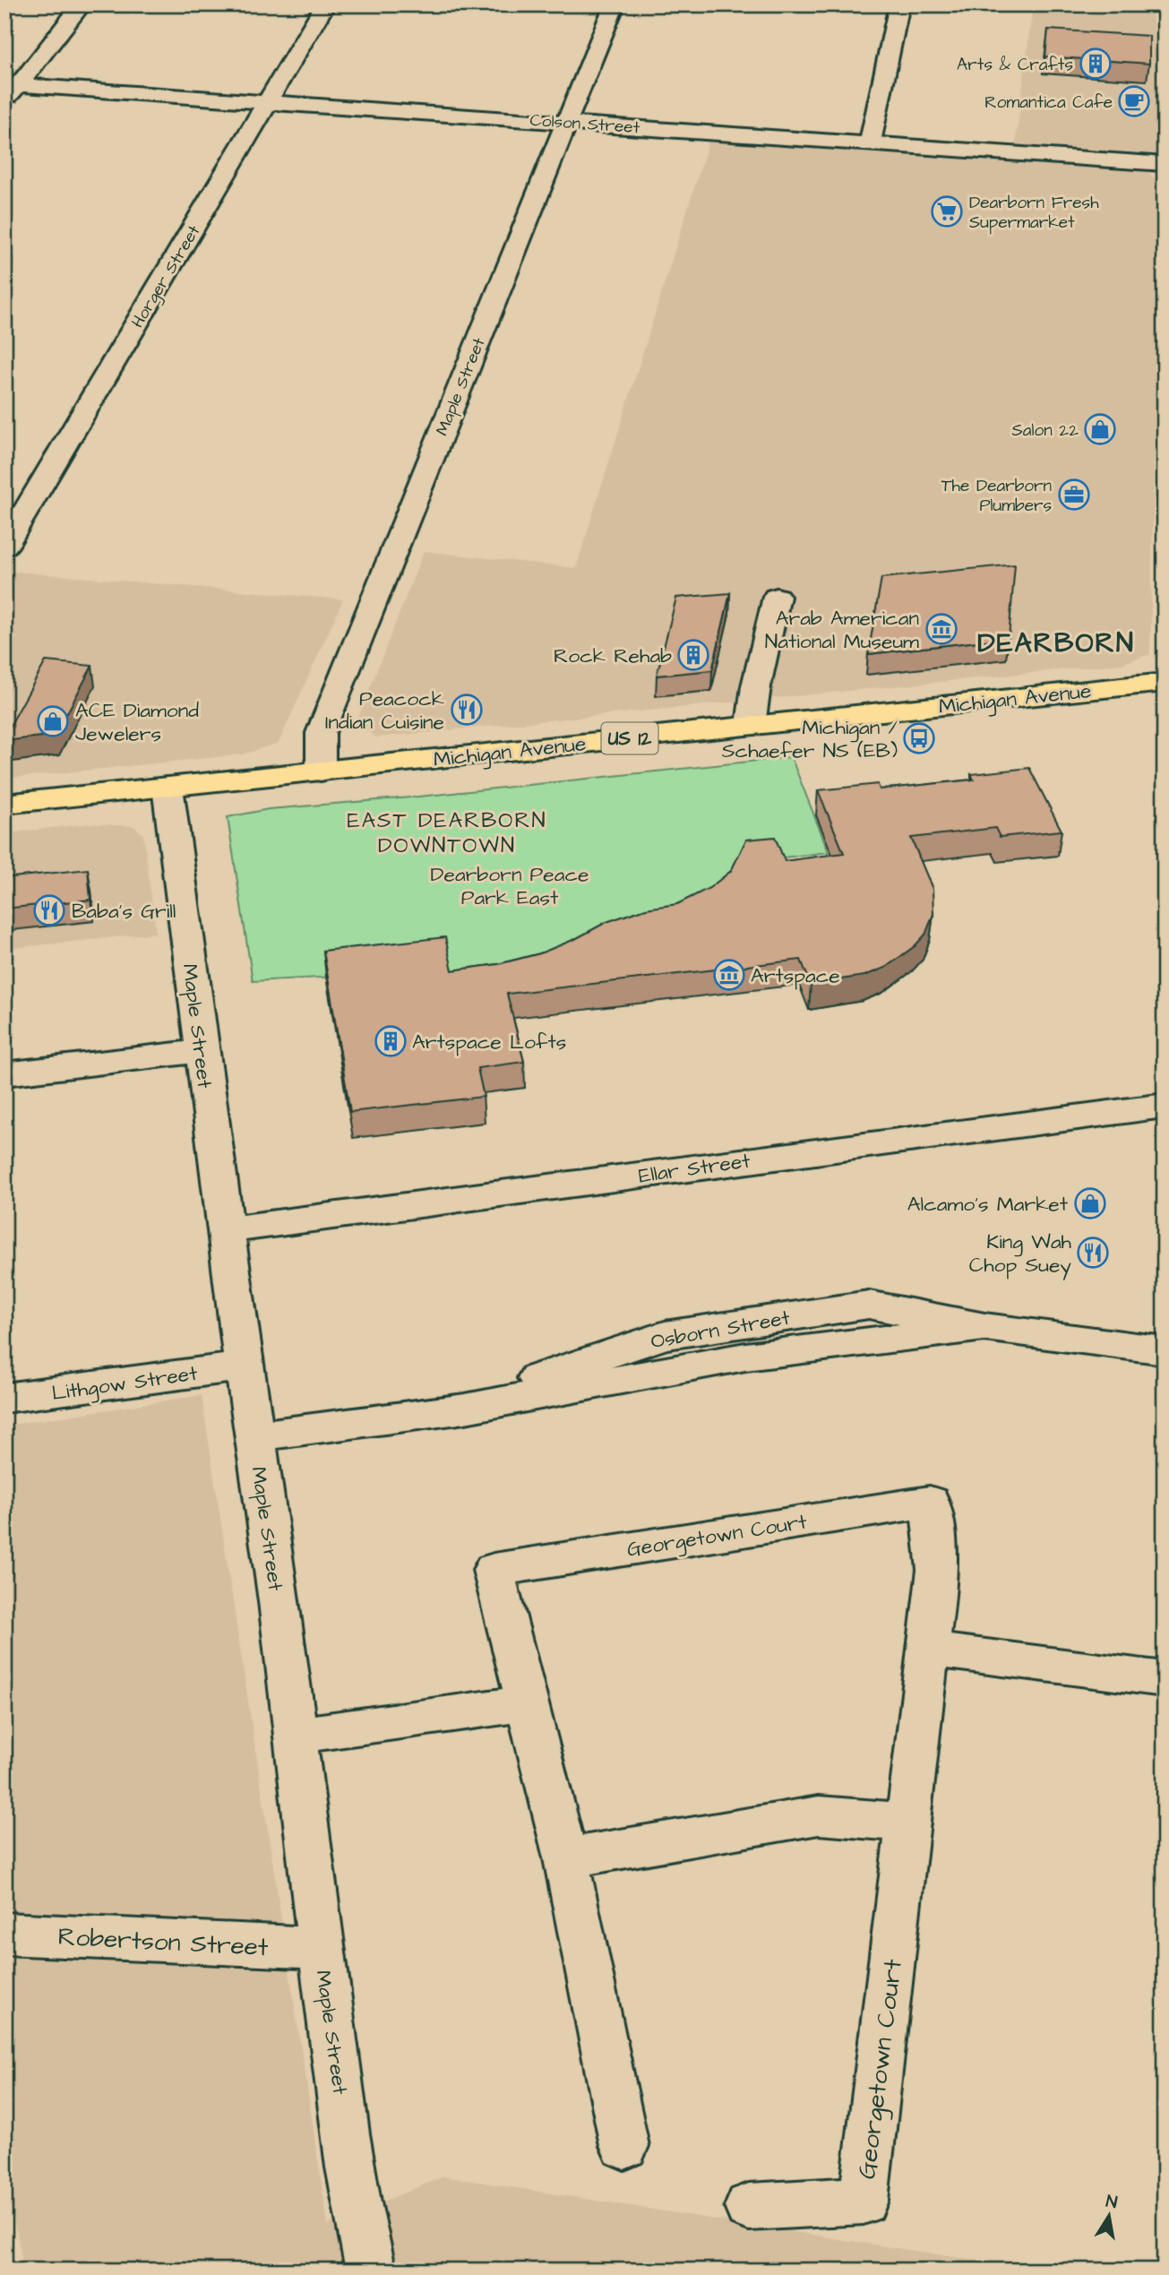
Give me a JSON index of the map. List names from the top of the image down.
{
  "streets": {
    "main road": ["Michigan Avenue", "US 12"],
    "street": [
      "Colson Street",
      "Horger Street",
      "Maple Street",
      "Ellar Street",
      "Osborn Street",
      "Lithgow Street",
      "Georgetown Court",
      "Robertson Street"
    ]
  },
  "crossings": [
    ["Colson Street", "Horger Street"],
    ["Colson Street", "Maple Street"],
    ["Maple Street", "Michigan Avenue"],
    ["Maple Street", "Ellar Street"],
    ["Maple Street", "Osborn Street"],
    ["Maple Street", "Lithgow Street"],
    ["Maple Street", "Robertson Street"]
  ],
  "districts": ["DEARBORN", "EAST DEARBORN DOWNTOWN"],
  "parks": ["Dearborn Peace Park East"],
  "places": {
    "building": ["Arts & Crafts", "Rock Rehab", "Artspace Lofts"],
    "cafe": ["Romantica Cafe"],
    "supermarket": ["Dearborn Fresh Supermarket"],
    "shop": ["Salon 22", "ACE Diamond Jewelers", "Alcamo's Market"],
    "office": ["The Dearborn Plumbers"],
    "museum": ["Arab American National Museum", "Artspace"],
    "restaurant": ["Peacock Indian Cuisine", "Baba's Grill", "King Wah Chop Suey"],
    "bus stop": ["Michigan / Schaefer NS (EB)"]
  },
  "north": "top"
}
